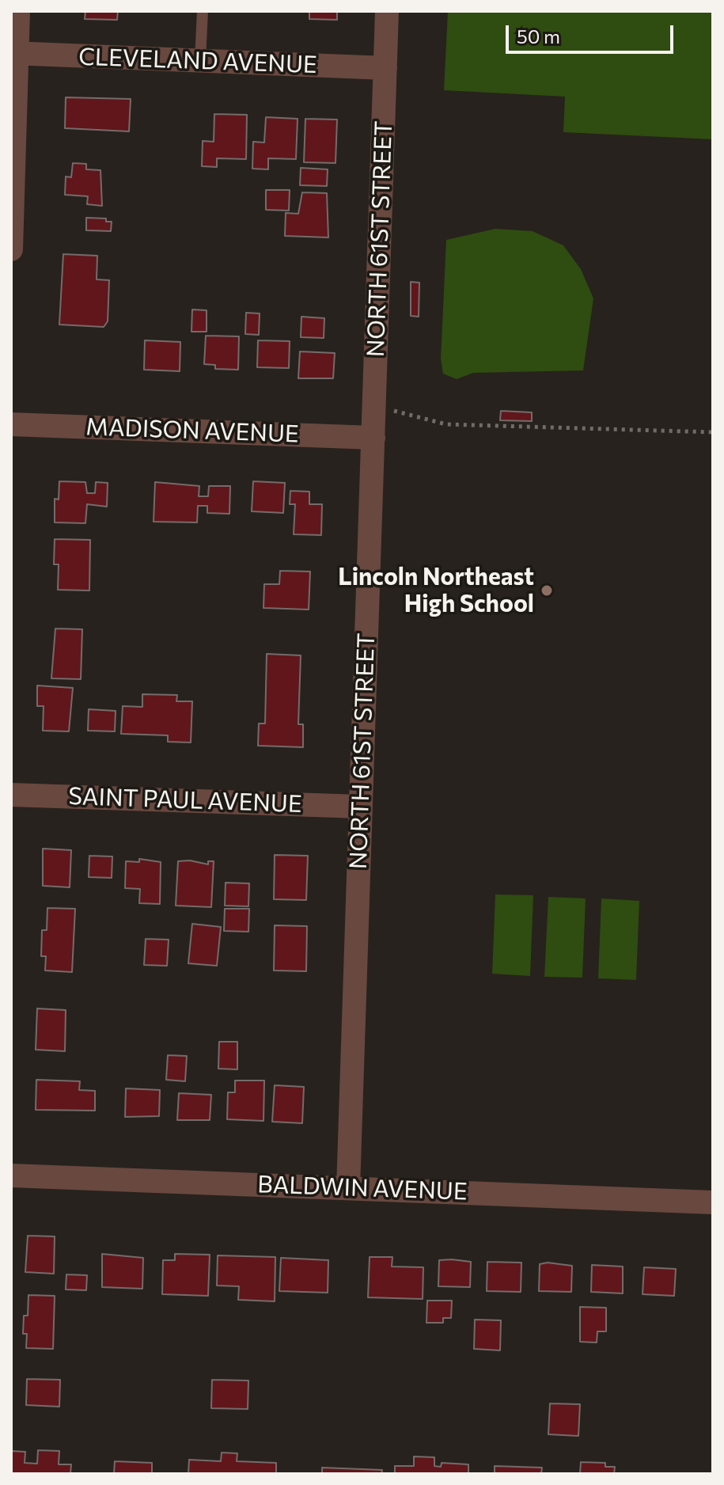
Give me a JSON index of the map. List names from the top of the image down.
{
  "streets": {
    "street": [
      "CLEVELAND AVENUE",
      "NORTH 61ST STREET",
      "MADISON AVENUE",
      "SAINT PAUL AVENUE",
      "BALDWIN AVENUE"
    ]
  },
  "crossings": [
    ["CLEVELAND AVENUE", "NORTH 61ST STREET"],
    ["NORTH 61ST STREET", "MADISON AVENUE"],
    ["NORTH 61ST STREET", "SAINT PAUL AVENUE"],
    ["NORTH 61ST STREET", "BALDWIN AVENUE"]
  ],
  "places": ["Lincoln Northeast High School"],
  "scale_bar": "50 m"
}
